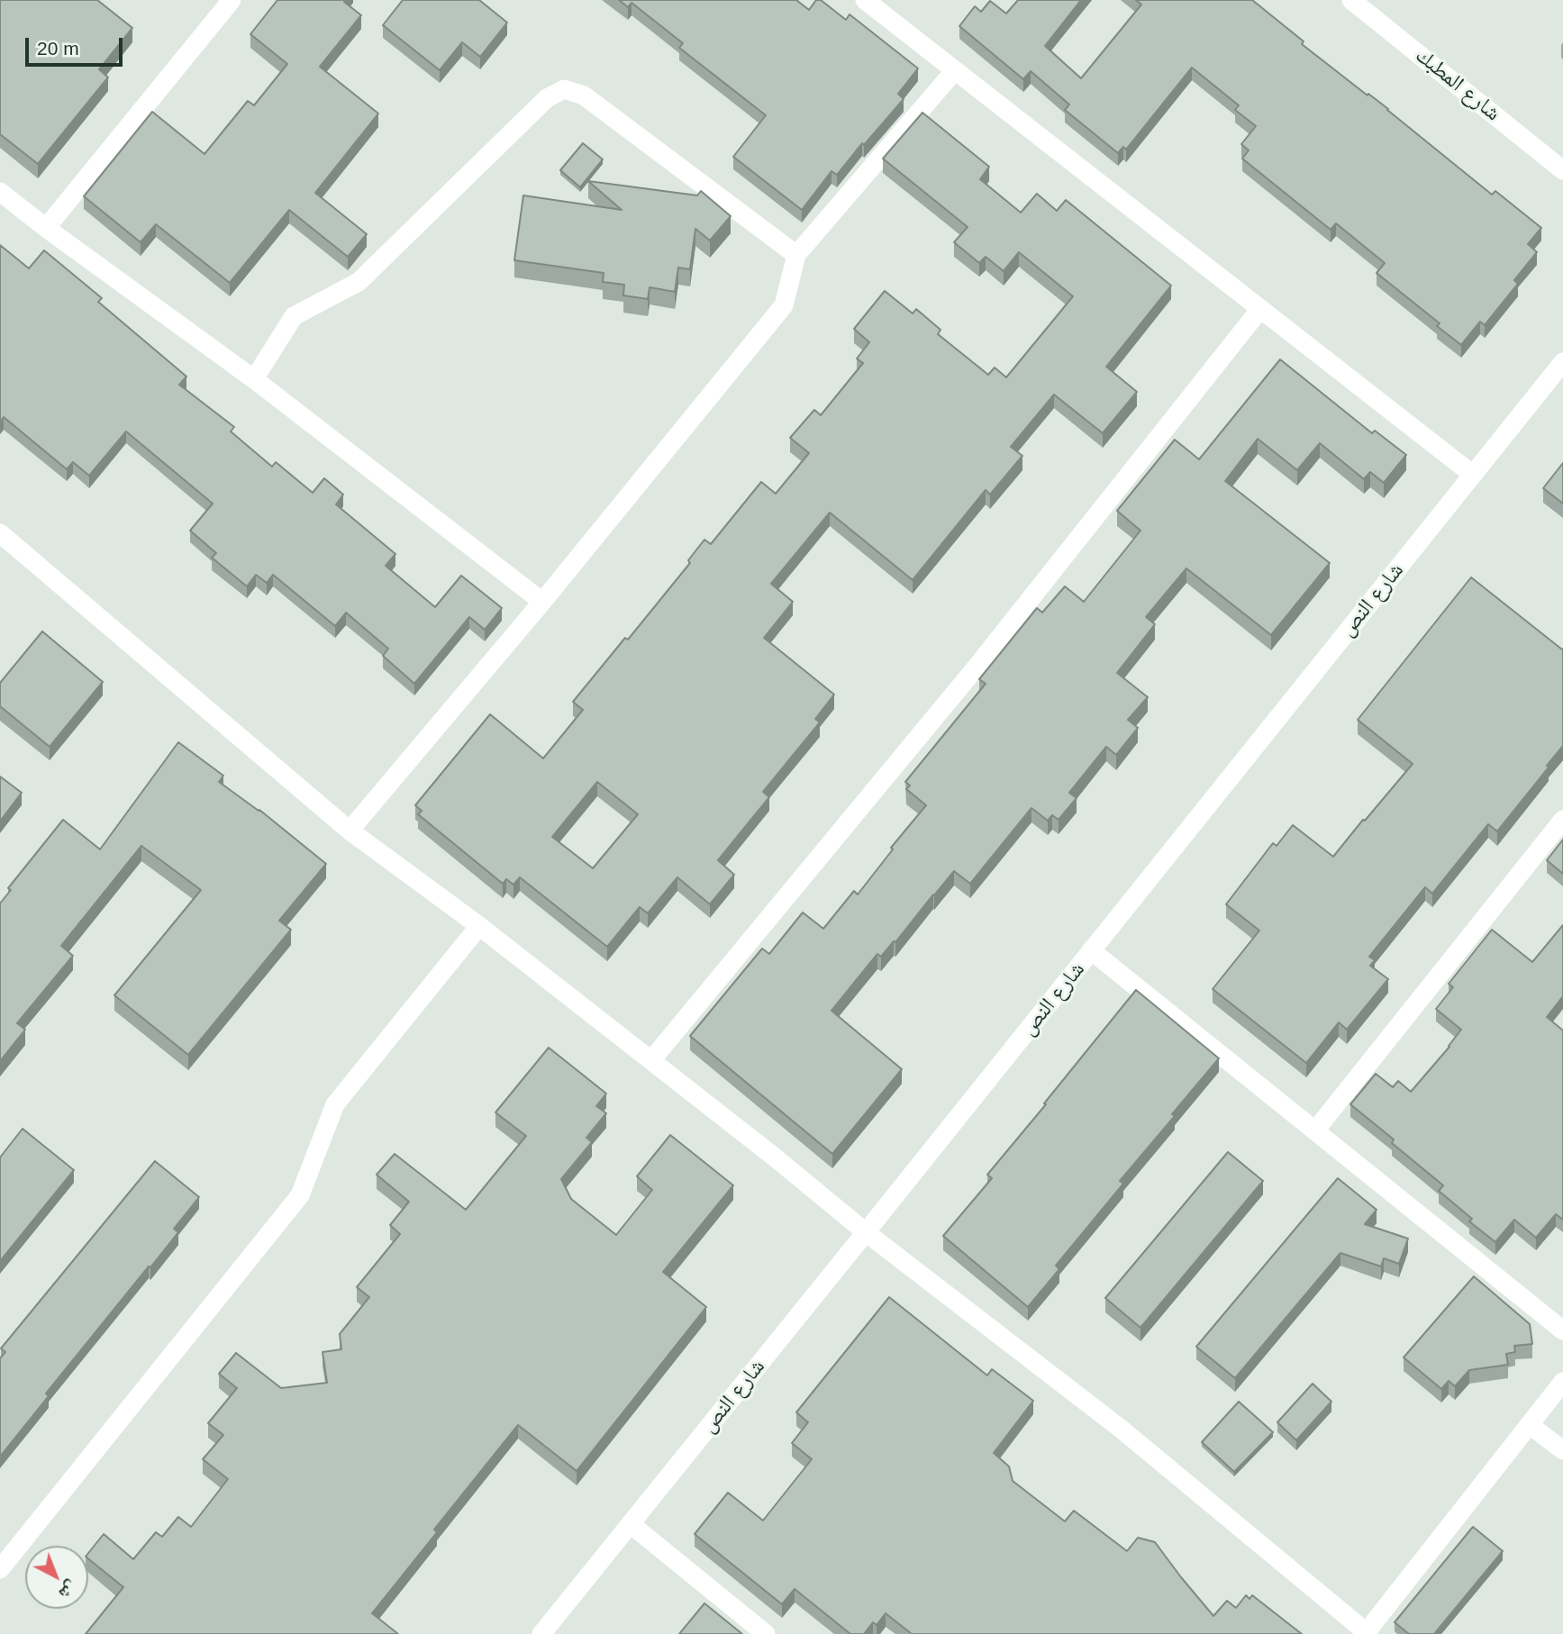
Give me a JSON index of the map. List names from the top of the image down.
{
  "streets": {
    "street": ["شارع المطبك", "شارع النص"]
  },
  "scale_bar": "20 m",
  "north": "bottom right"
}
